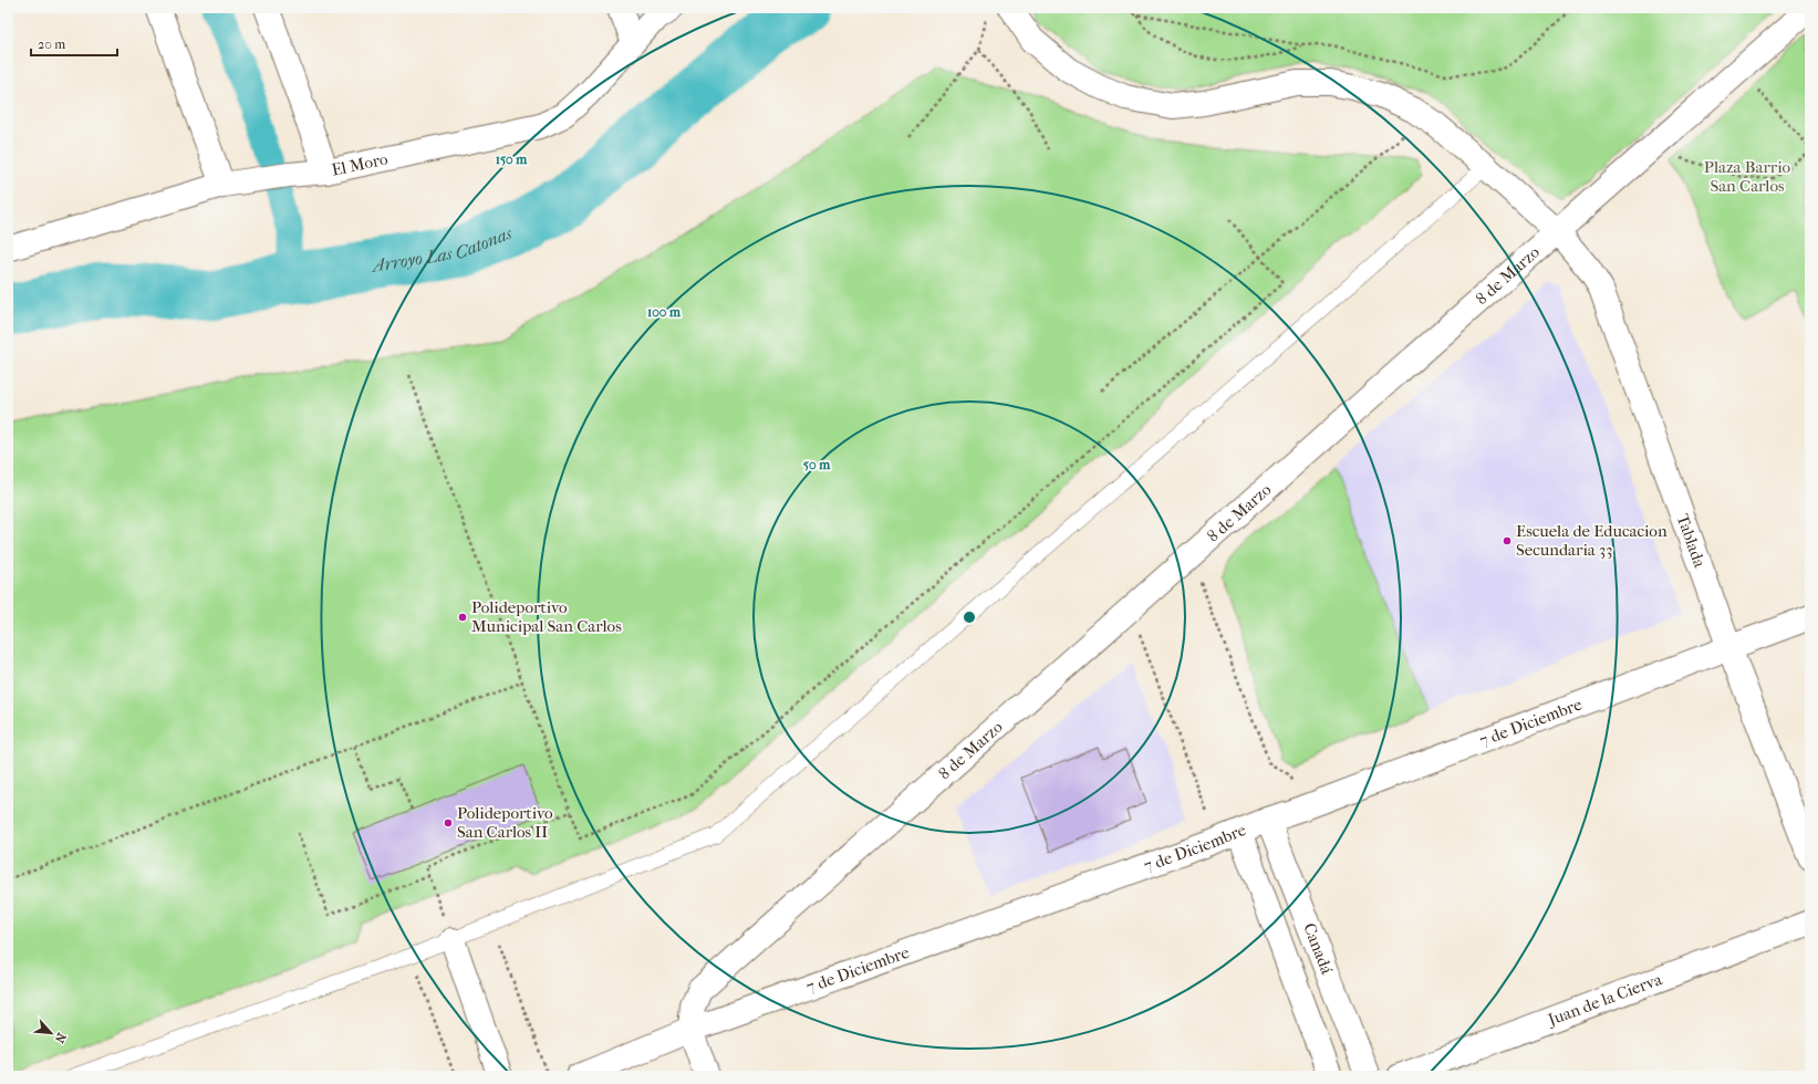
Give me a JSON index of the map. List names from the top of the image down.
{
  "streets": {
    "street": [
      "El Moro",
      "8 de Marzo",
      "Tablada",
      "7 de Diciembre",
      "Canadá",
      "Juan de la Cierva"
    ]
  },
  "crossings": [
    ["8 de Marzo", "Tablada"],
    ["8 de Marzo", "7 de Diciembre"],
    ["Tablada", "7 de Diciembre"],
    ["7 de Diciembre", "Canadá"]
  ],
  "water": ["Arroyo Las Catonas"],
  "parks": ["Plaza Barrio San Carlos"],
  "places": ["Escuela de Educacion Secundaria 33", "Polideportivo Municipal San Carlos", "Polideportivo San Carlos II"],
  "scale_bar": "20 m",
  "north": "bottom right",
  "rings": ["150 m", "100 m", "50 m"]
}
